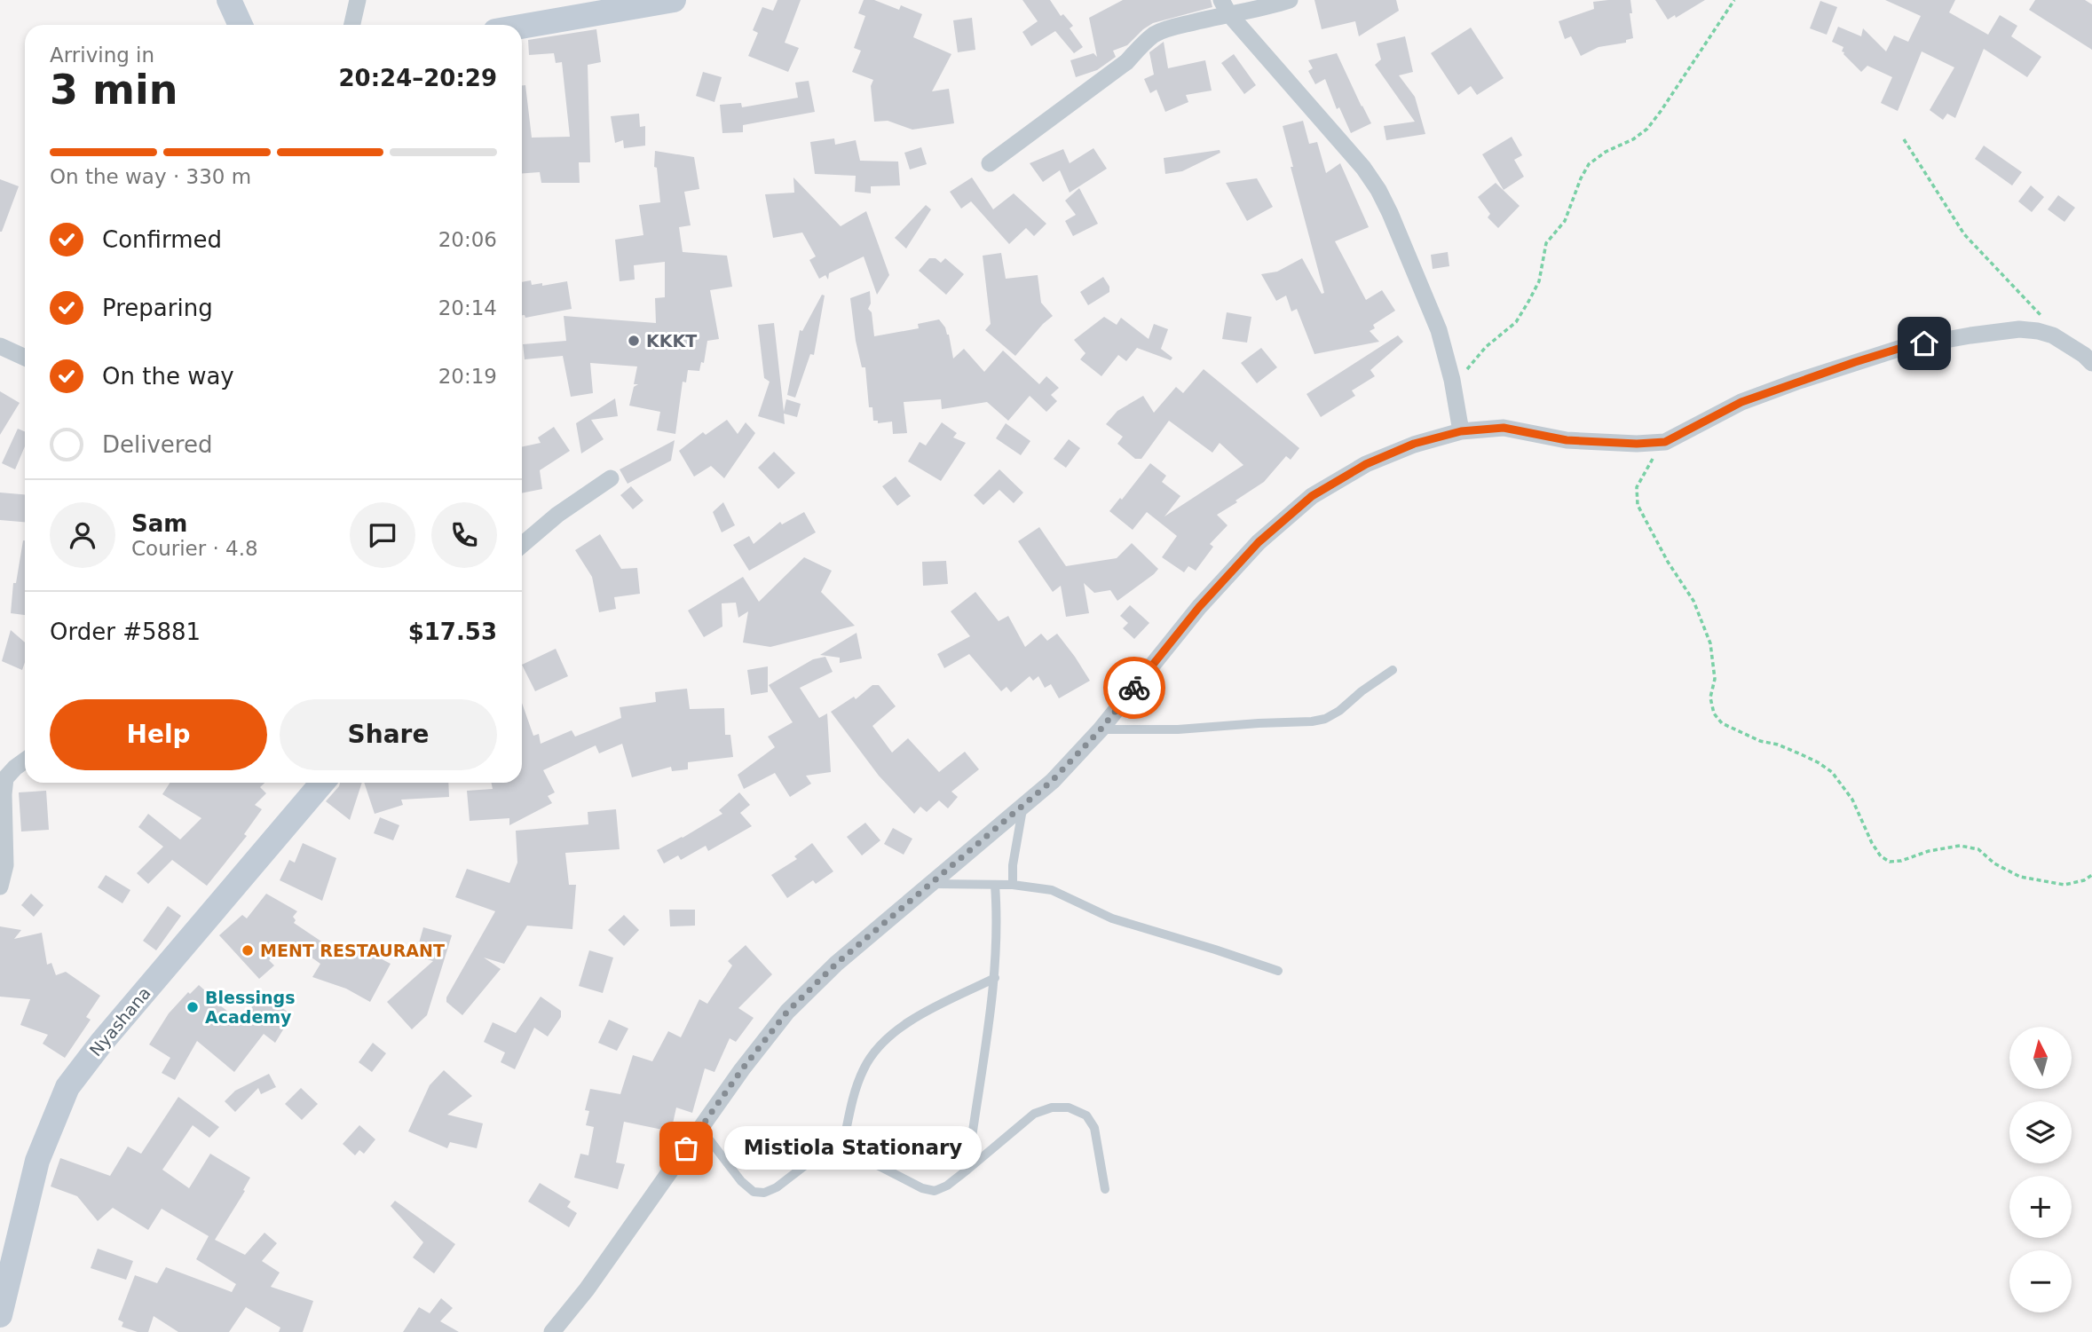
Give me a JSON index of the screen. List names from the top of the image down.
{
  "streets": {
    "street": ["Nyashana"]
  },
  "places": [
    "KKKT",
    "MENT RESTAURANT",
    "Blessings Academy",
    "Mistiola Stationary"
  ],
  "north": "top",
  "page": {
    "heading": ["3 min", "Arriving in", "20:24–20:29"],
    "panel": [
      "Sam",
      "Courier · 4.8",
      "Order #5881",
      "$17.53"
    ],
    "bar": "On the way · 330 m",
    "list": [
      ["Confirmed", "20:06"],
      ["Preparing", "20:14"],
      ["On the way", "20:19"],
      "Delivered"
    ],
    "buttons": ["Help", "Share"],
    "map_buttons": ["+", "−"],
    "bubble": "Mistiola Stationary"
  }
}
